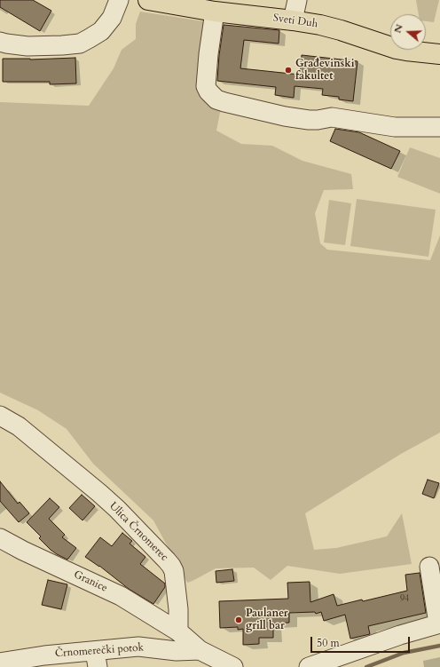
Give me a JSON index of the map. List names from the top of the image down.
{
  "streets": {
    "main road": ["Sveti Duh"],
    "street": ["Ulica Črnomerec", "Granice", "Črnomerečki potok"]
  },
  "crossings": [
    ["Ulica Črnomerec", "Granice"]
  ],
  "places": ["Građevinski fakultet", "Paulaner grill bar"],
  "house_numbers": ["94"],
  "scale_bar": "50 m",
  "north": "left"
}
